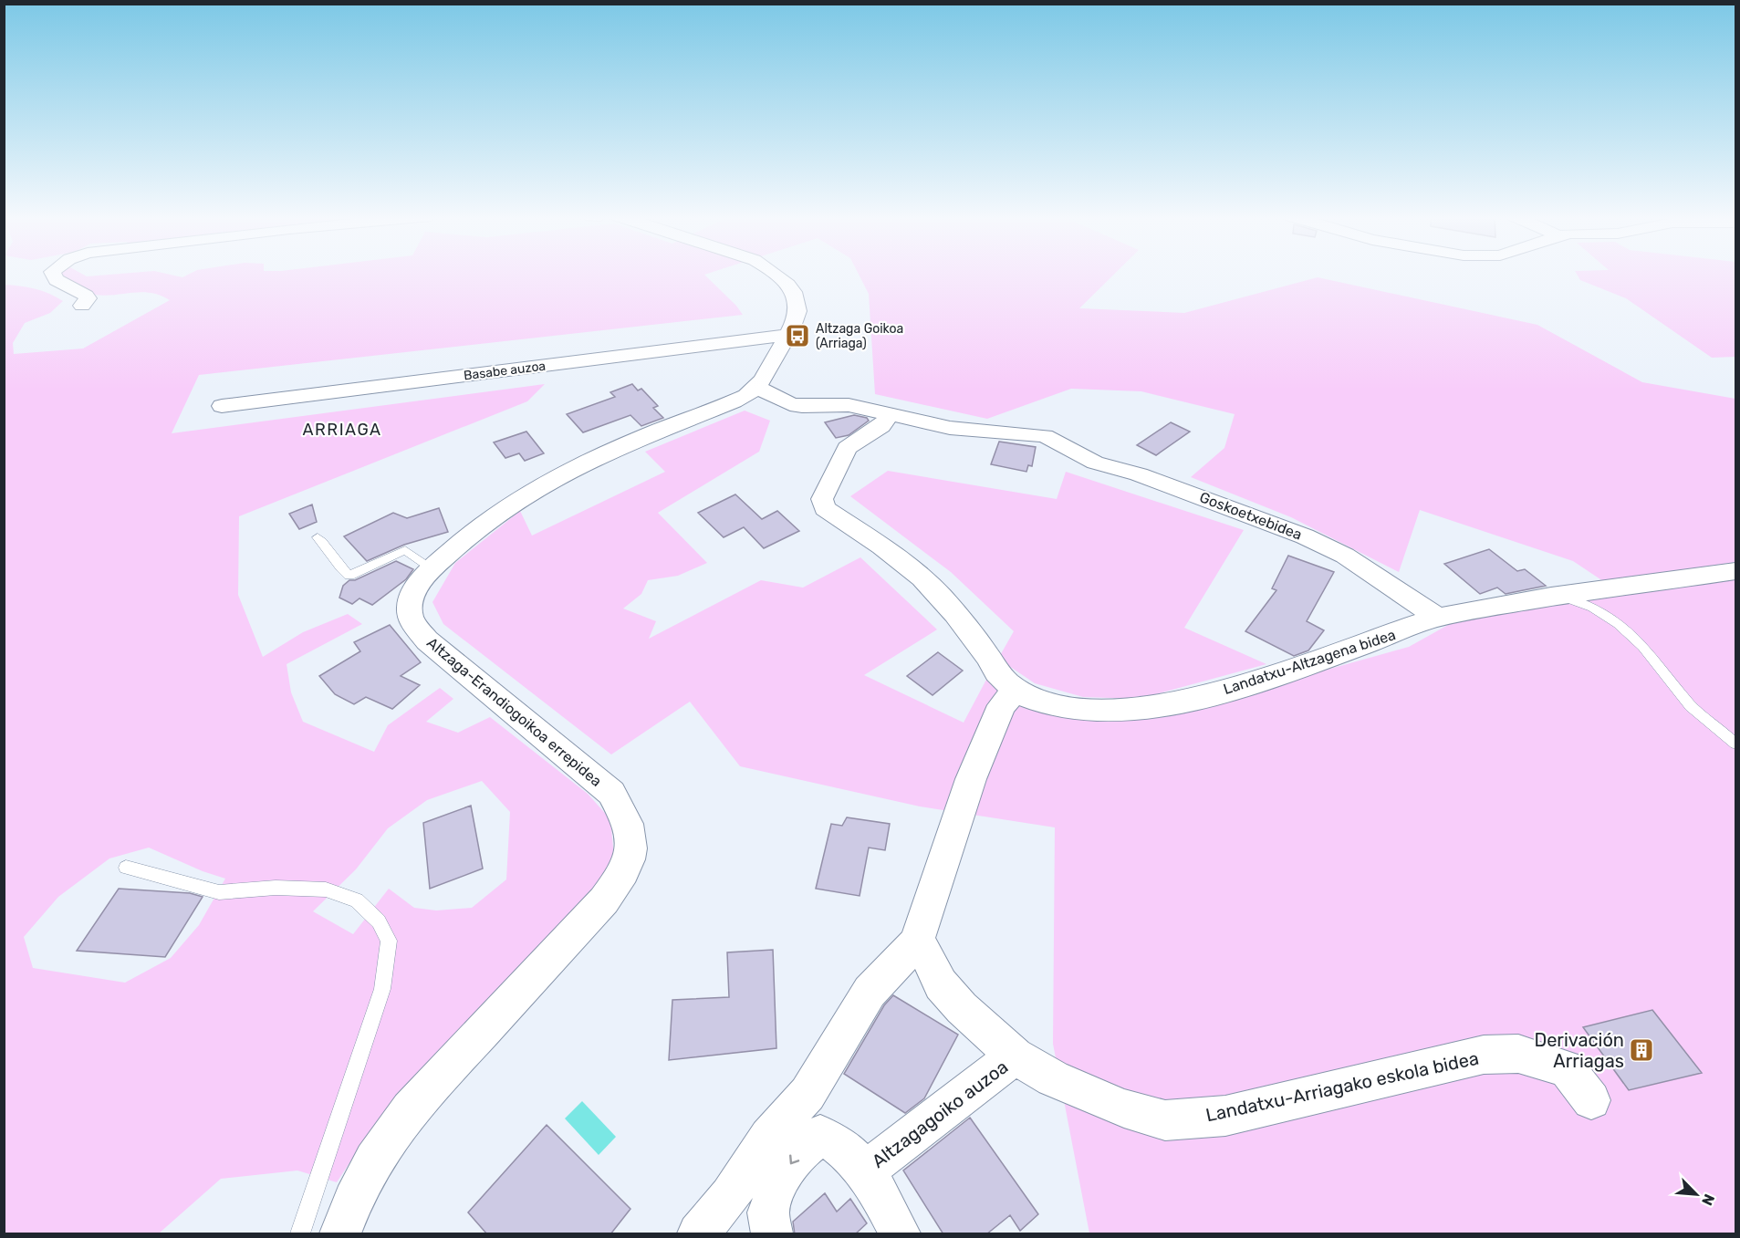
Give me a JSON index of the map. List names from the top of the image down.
{
  "streets": {
    "street": [
      "Basabe auzoa",
      "Goskoetxebidea",
      "Landatxu-Altzagena bidea",
      "Altzaga-Erandiogoikoa errepidea",
      "Landatxu-Arriagako eskola bidea",
      "Altzagagoiko auzoa"
    ]
  },
  "crossings": [
    ["Basabe auzoa", "Altzaga-Erandiogoikoa errepidea"],
    ["Goskoetxebidea", "Landatxu-Altzagena bidea"],
    ["Goskoetxebidea", "Altzaga-Erandiogoikoa errepidea"],
    ["Landatxu-Arriagako eskola bidea", "Altzagagoiko auzoa"]
  ],
  "districts": ["ARRIAGA"],
  "places": {
    "bus stop": ["Altzaga Goikoa (Arriaga)"],
    "building": ["Derivación Arriagas"]
  },
  "north": "bottom right"
}
